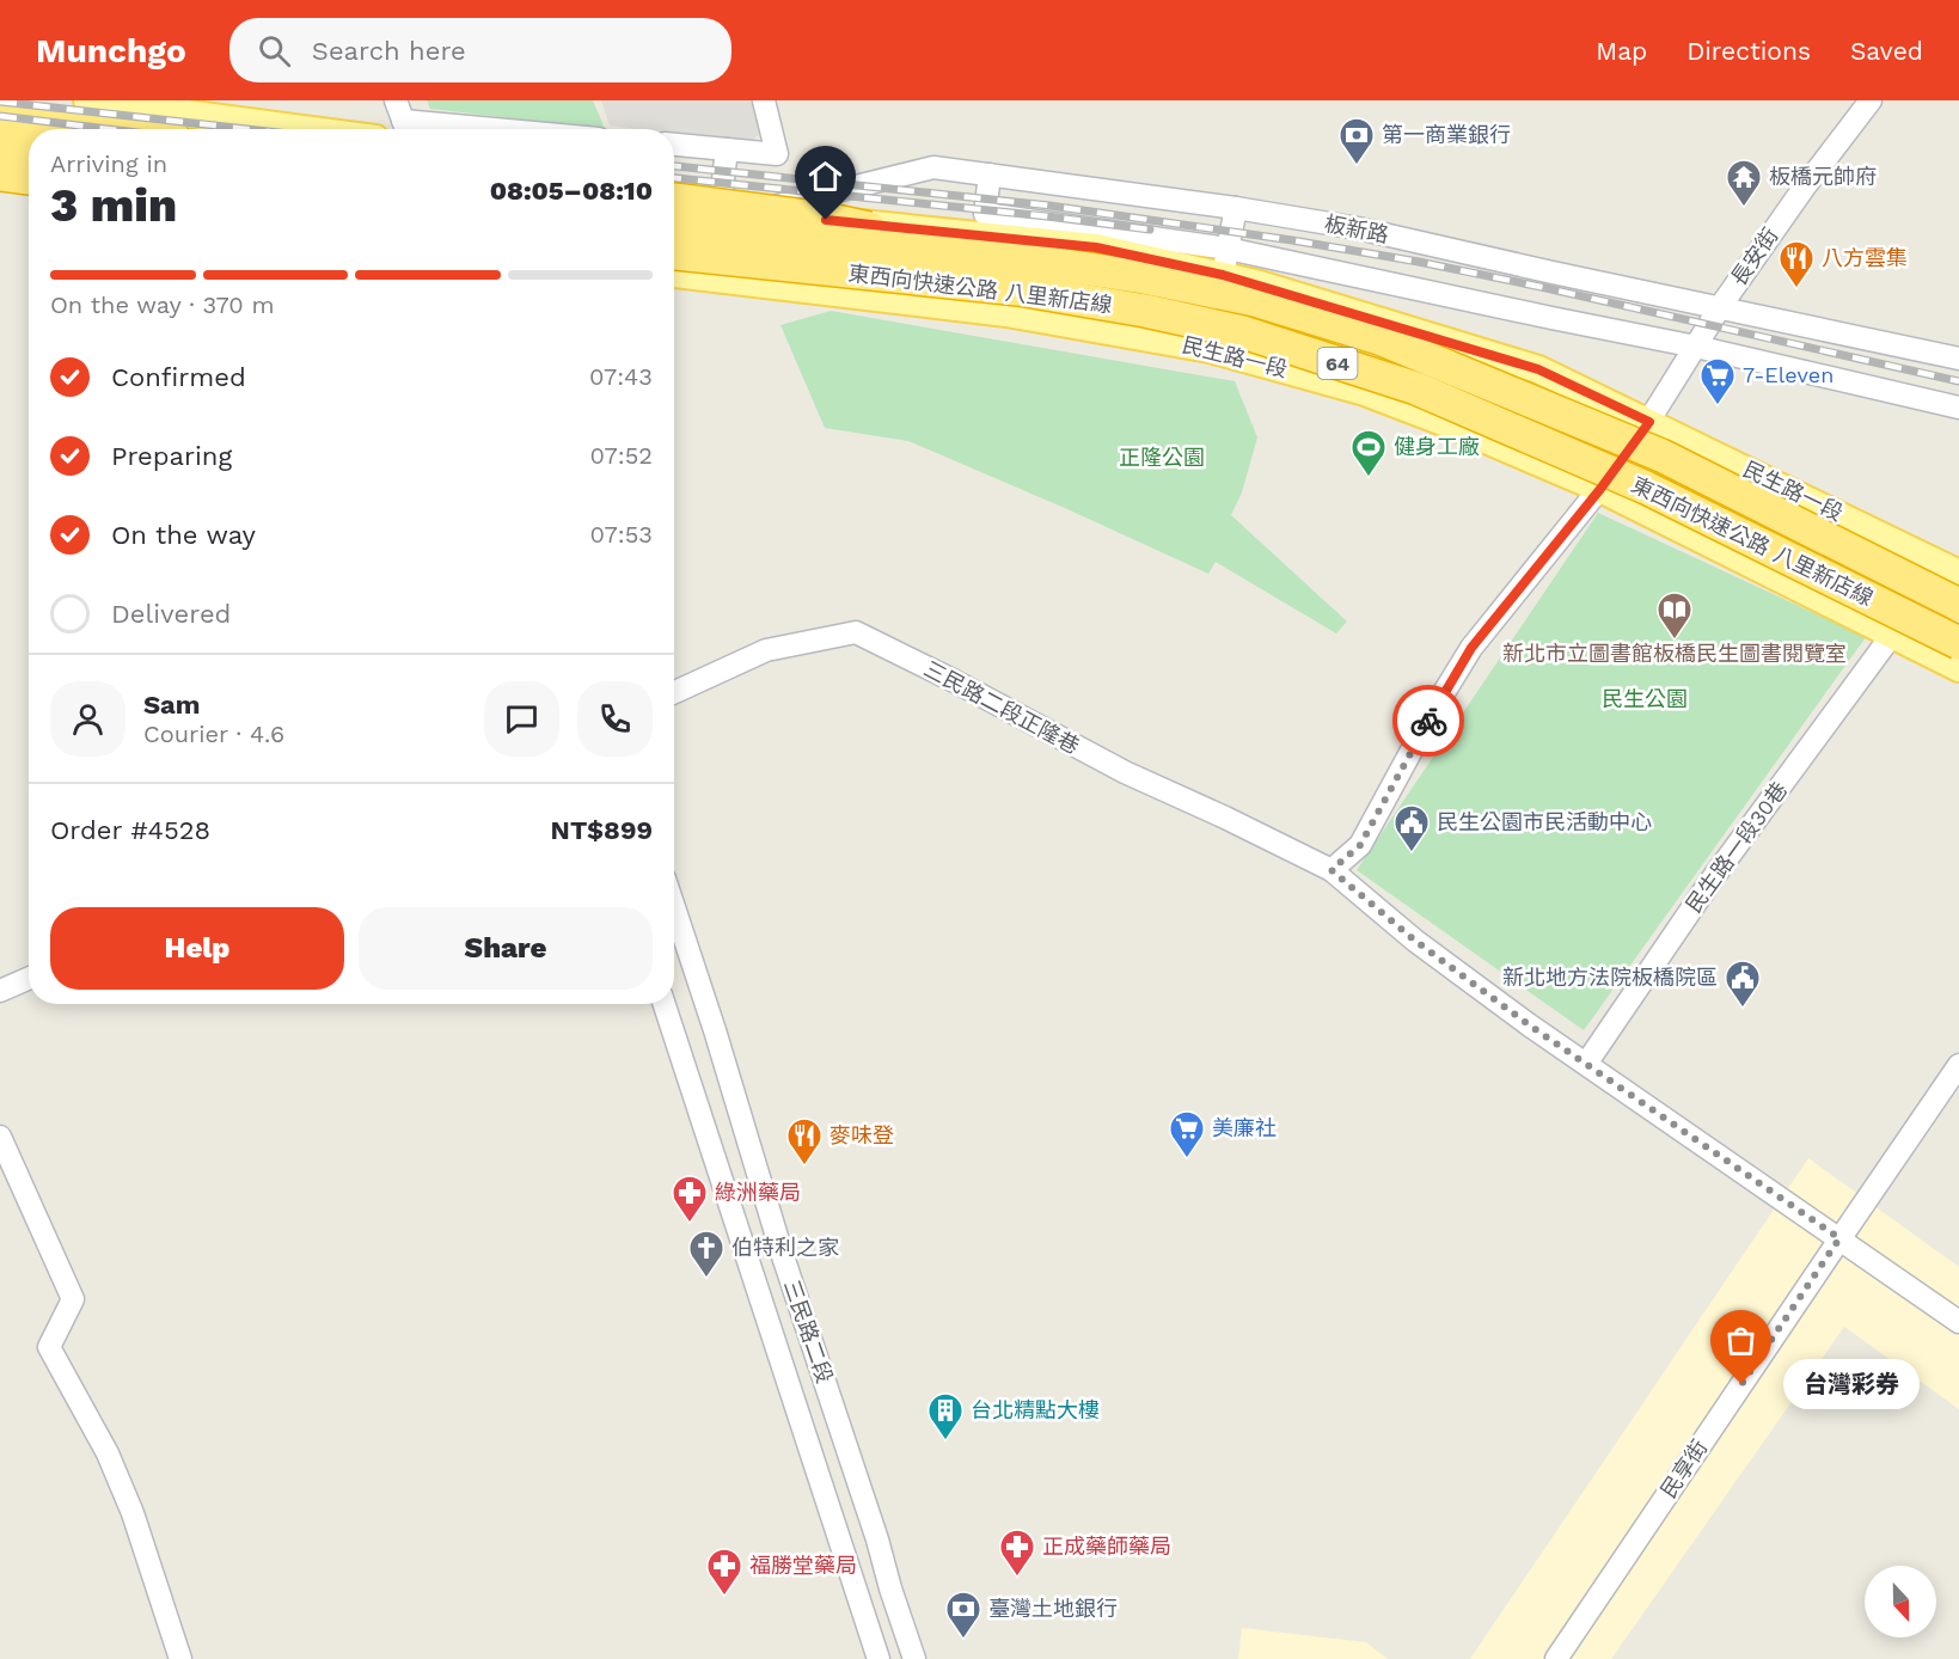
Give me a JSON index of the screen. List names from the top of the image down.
{
  "streets": {
    "highway": ["東西向快速公路 八里新店線", "64"],
    "main road": ["民生路一段"],
    "street": [
      "板新路",
      "長安街",
      "三民路二段正隆巷",
      "民生路一段30巷",
      "三民路二段",
      "民享街"
    ]
  },
  "crossings": [
    ["板新路", "長安街"],
    ["板新路", "民生路一段"],
    ["長安街", "民生路一段"],
    ["民生路一段", "民生路一段30巷"],
    ["三民路二段正隆巷", "民生路一段30巷"],
    ["三民路二段正隆巷", "民享街"]
  ],
  "parks": ["正隆公園", "民生公園"],
  "places": {
    "bank": ["第一商業銀行", "臺灣土地銀行"],
    "temple": ["板橋元帥府"],
    "restaurant": ["八方雲集", "麥味登"],
    "supermarket": ["7-Eleven", "美廉社"],
    "sports": ["健身工廠"],
    "library": ["新北市立圖書館板橋民生圖書閱覽室"],
    "public building": ["民生公園市民活動中心", "新北地方法院板橋院區"],
    "pharmacy": ["綠洲藥局", "正成藥師藥局", "福勝堂藥局"],
    "church": ["伯特利之家"],
    "other": ["台灣彩券"],
    "building": ["台北精點大樓"]
  },
  "north": "bottom",
  "page": {
    "header": "Munchgo",
    "search": "Search here",
    "nav": ["Map", "Directions", "Saved"],
    "heading": ["3 min", "Arriving in", "08:05–08:10"],
    "panel": [
      "Sam",
      "Courier · 4.6",
      "Order #4528",
      "NT$899"
    ],
    "bar": "On the way · 370 m",
    "list": [
      ["Confirmed", "07:43"],
      ["Preparing", "07:52"],
      ["On the way", "07:53"],
      "Delivered"
    ],
    "buttons": ["Help", "Share"],
    "bubble": "台灣彩券"
  }
}
